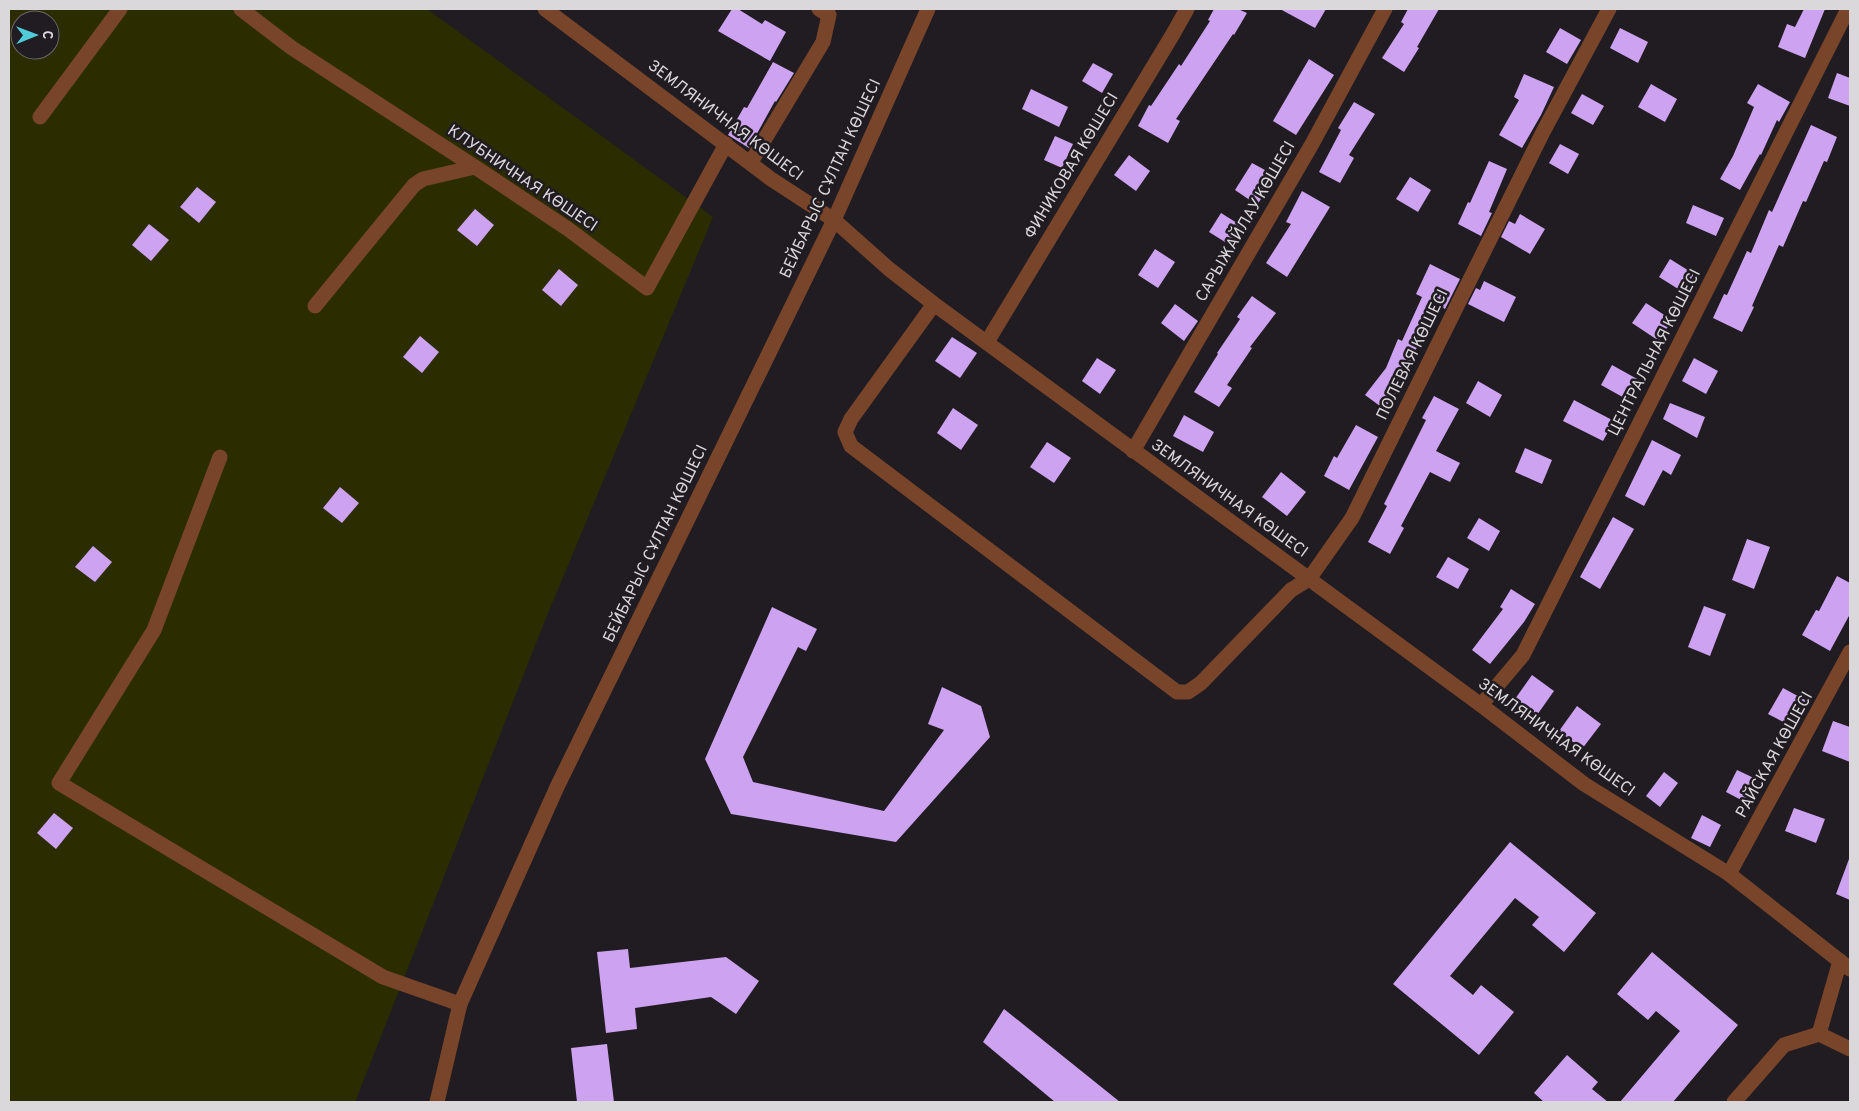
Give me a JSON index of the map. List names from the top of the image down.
{
  "streets": {
    "street": [
      "ЗЕМЛЯНИЧНАЯ КӨШЕСІ",
      "ФИНИКОВАЯ КӨШЕСІ",
      "КЛУБНИЧНАЯ КӨШЕСІ",
      "БЕЙБАРЫС СҰЛТАН КӨШЕСІ",
      "САРЫЖАЙЛАУ КӨШЕСІ",
      "ЦЕНТРАЛЬНАЯ КӨШЕСІ",
      "ПОЛЕВАЯ КӨШЕСІ",
      "РАЙСКАЯ КӨШЕСІ"
    ]
  },
  "crossings": [
    ["ЗЕМЛЯНИЧНАЯ КӨШЕСІ", "ФИНИКОВАЯ КӨШЕСІ"],
    ["ЗЕМЛЯНИЧНАЯ КӨШЕСІ", "КЛУБНИЧНАЯ КӨШЕСІ"],
    ["ЗЕМЛЯНИЧНАЯ КӨШЕСІ", "БЕЙБАРЫС СҰЛТАН КӨШЕСІ"],
    ["ЗЕМЛЯНИЧНАЯ КӨШЕСІ", "САРЫЖАЙЛАУ КӨШЕСІ"],
    ["ЗЕМЛЯНИЧНАЯ КӨШЕСІ", "ЦЕНТРАЛЬНАЯ КӨШЕСІ"],
    ["ЗЕМЛЯНИЧНАЯ КӨШЕСІ", "ПОЛЕВАЯ КӨШЕСІ"],
    ["ЗЕМЛЯНИЧНАЯ КӨШЕСІ", "РАЙСКАЯ КӨШЕСІ"]
  ],
  "north": "right"
}
